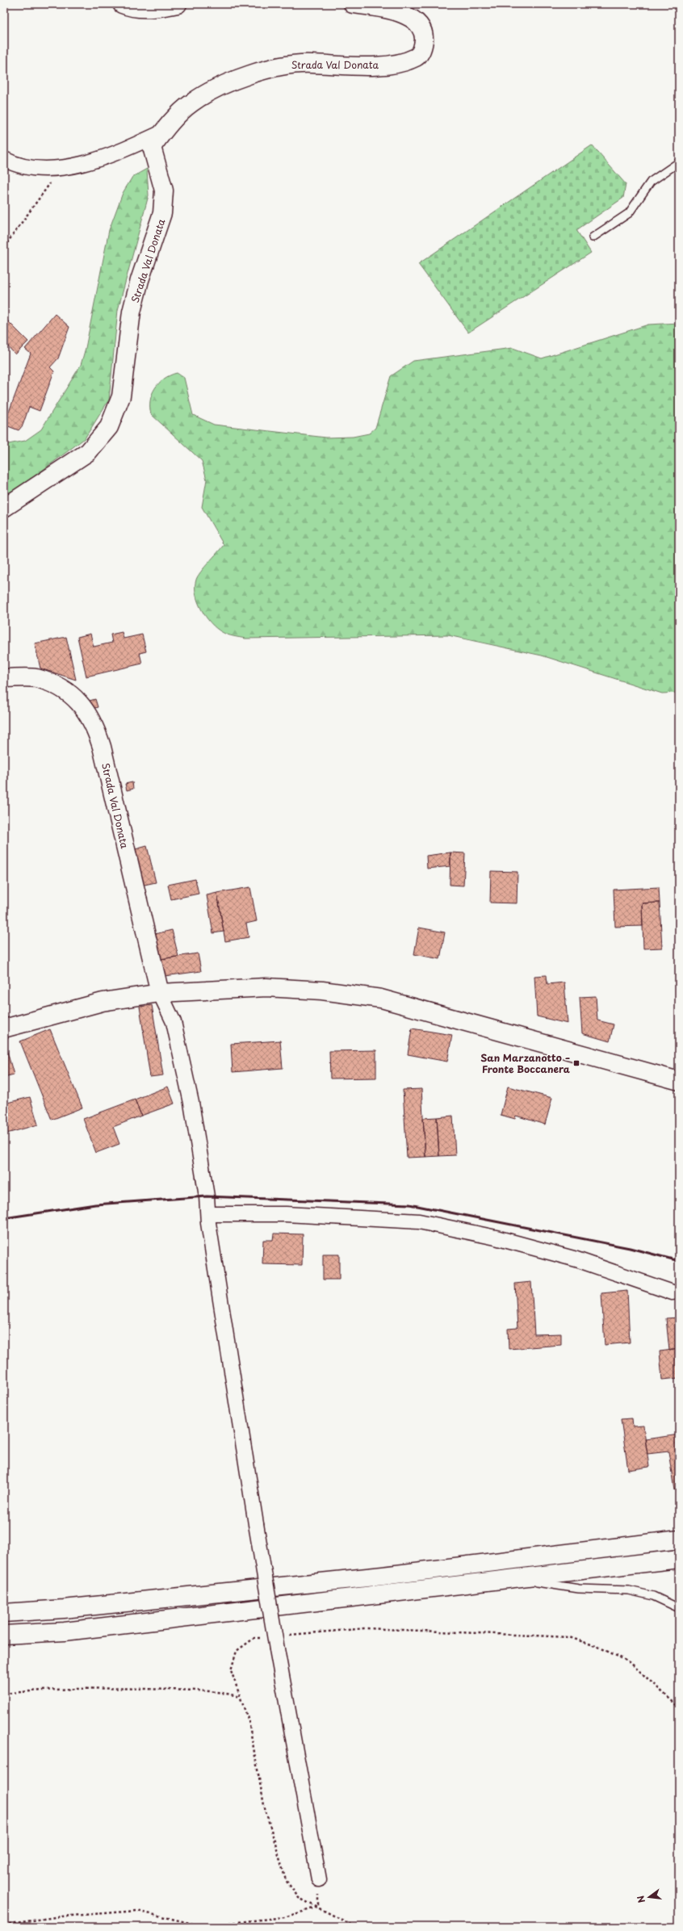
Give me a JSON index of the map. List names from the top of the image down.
{
  "streets": {
    "main road": ["Strada Val Donata"]
  },
  "places": {
    "transit": ["San Marzanotto – Fronte Boccanera"]
  },
  "north": "left"
}
